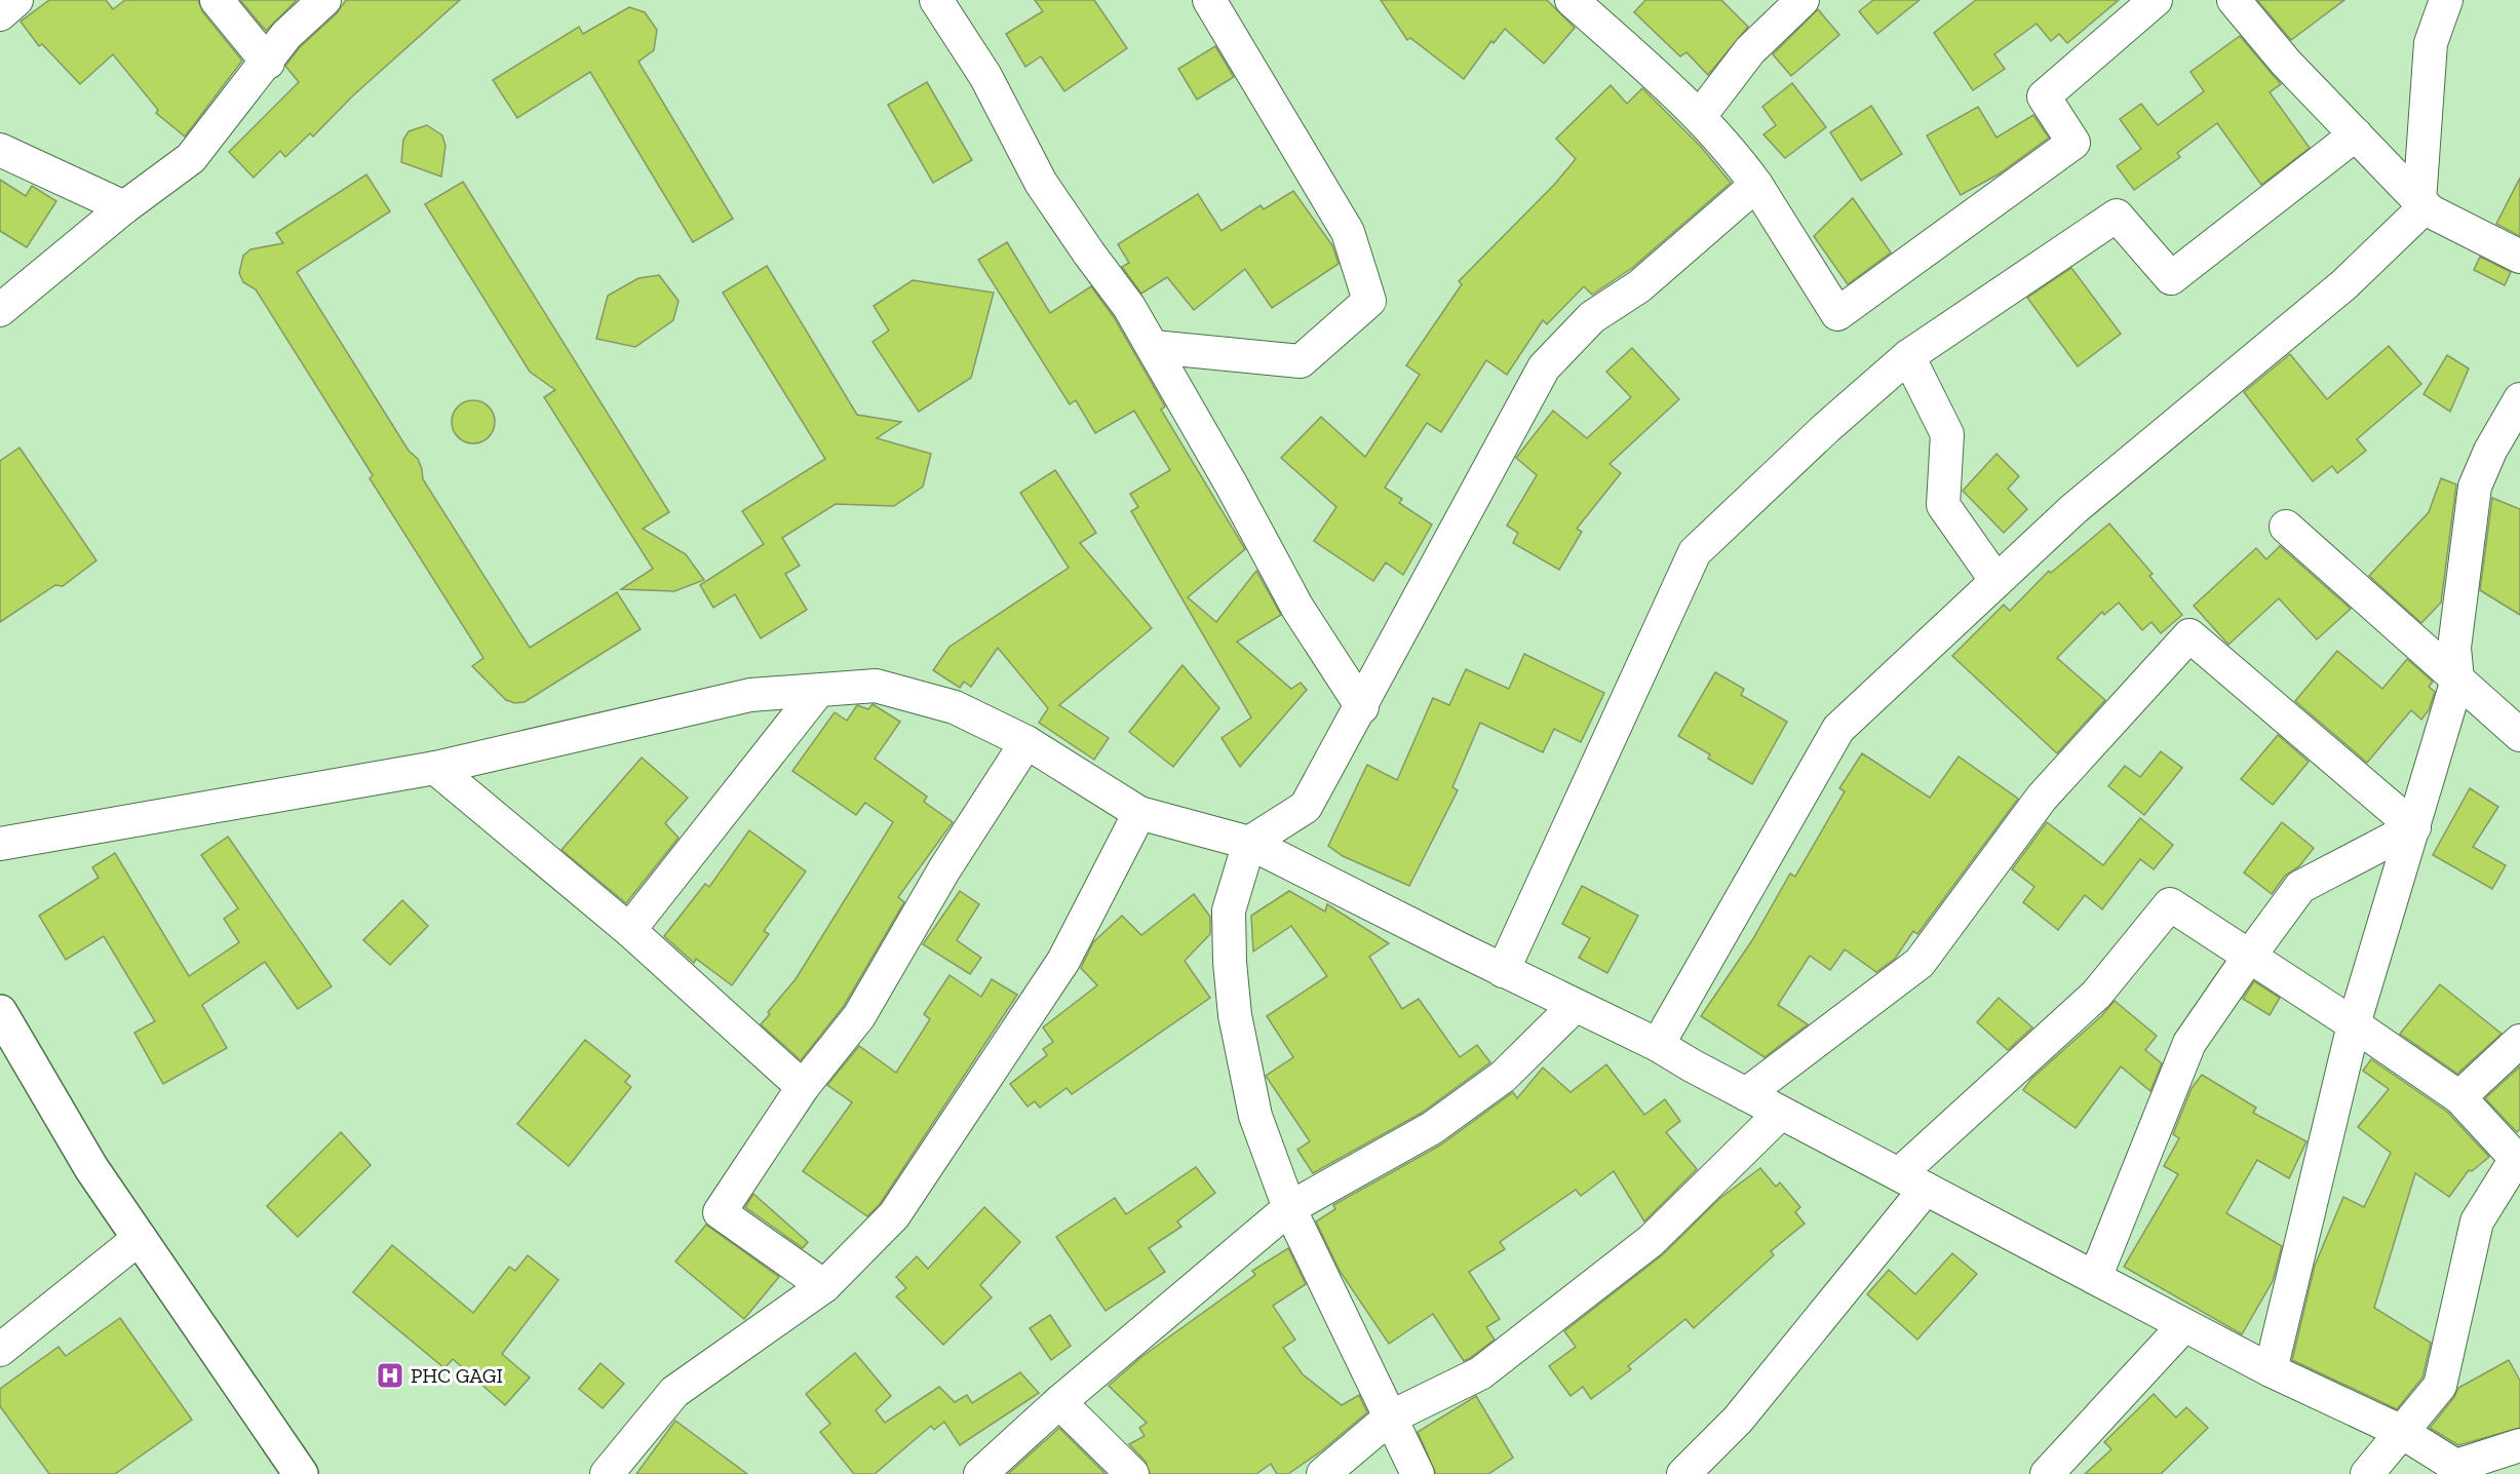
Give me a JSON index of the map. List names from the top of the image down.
{
  "places": {
    "hospital": ["PHC GAGI"]
  }
}
